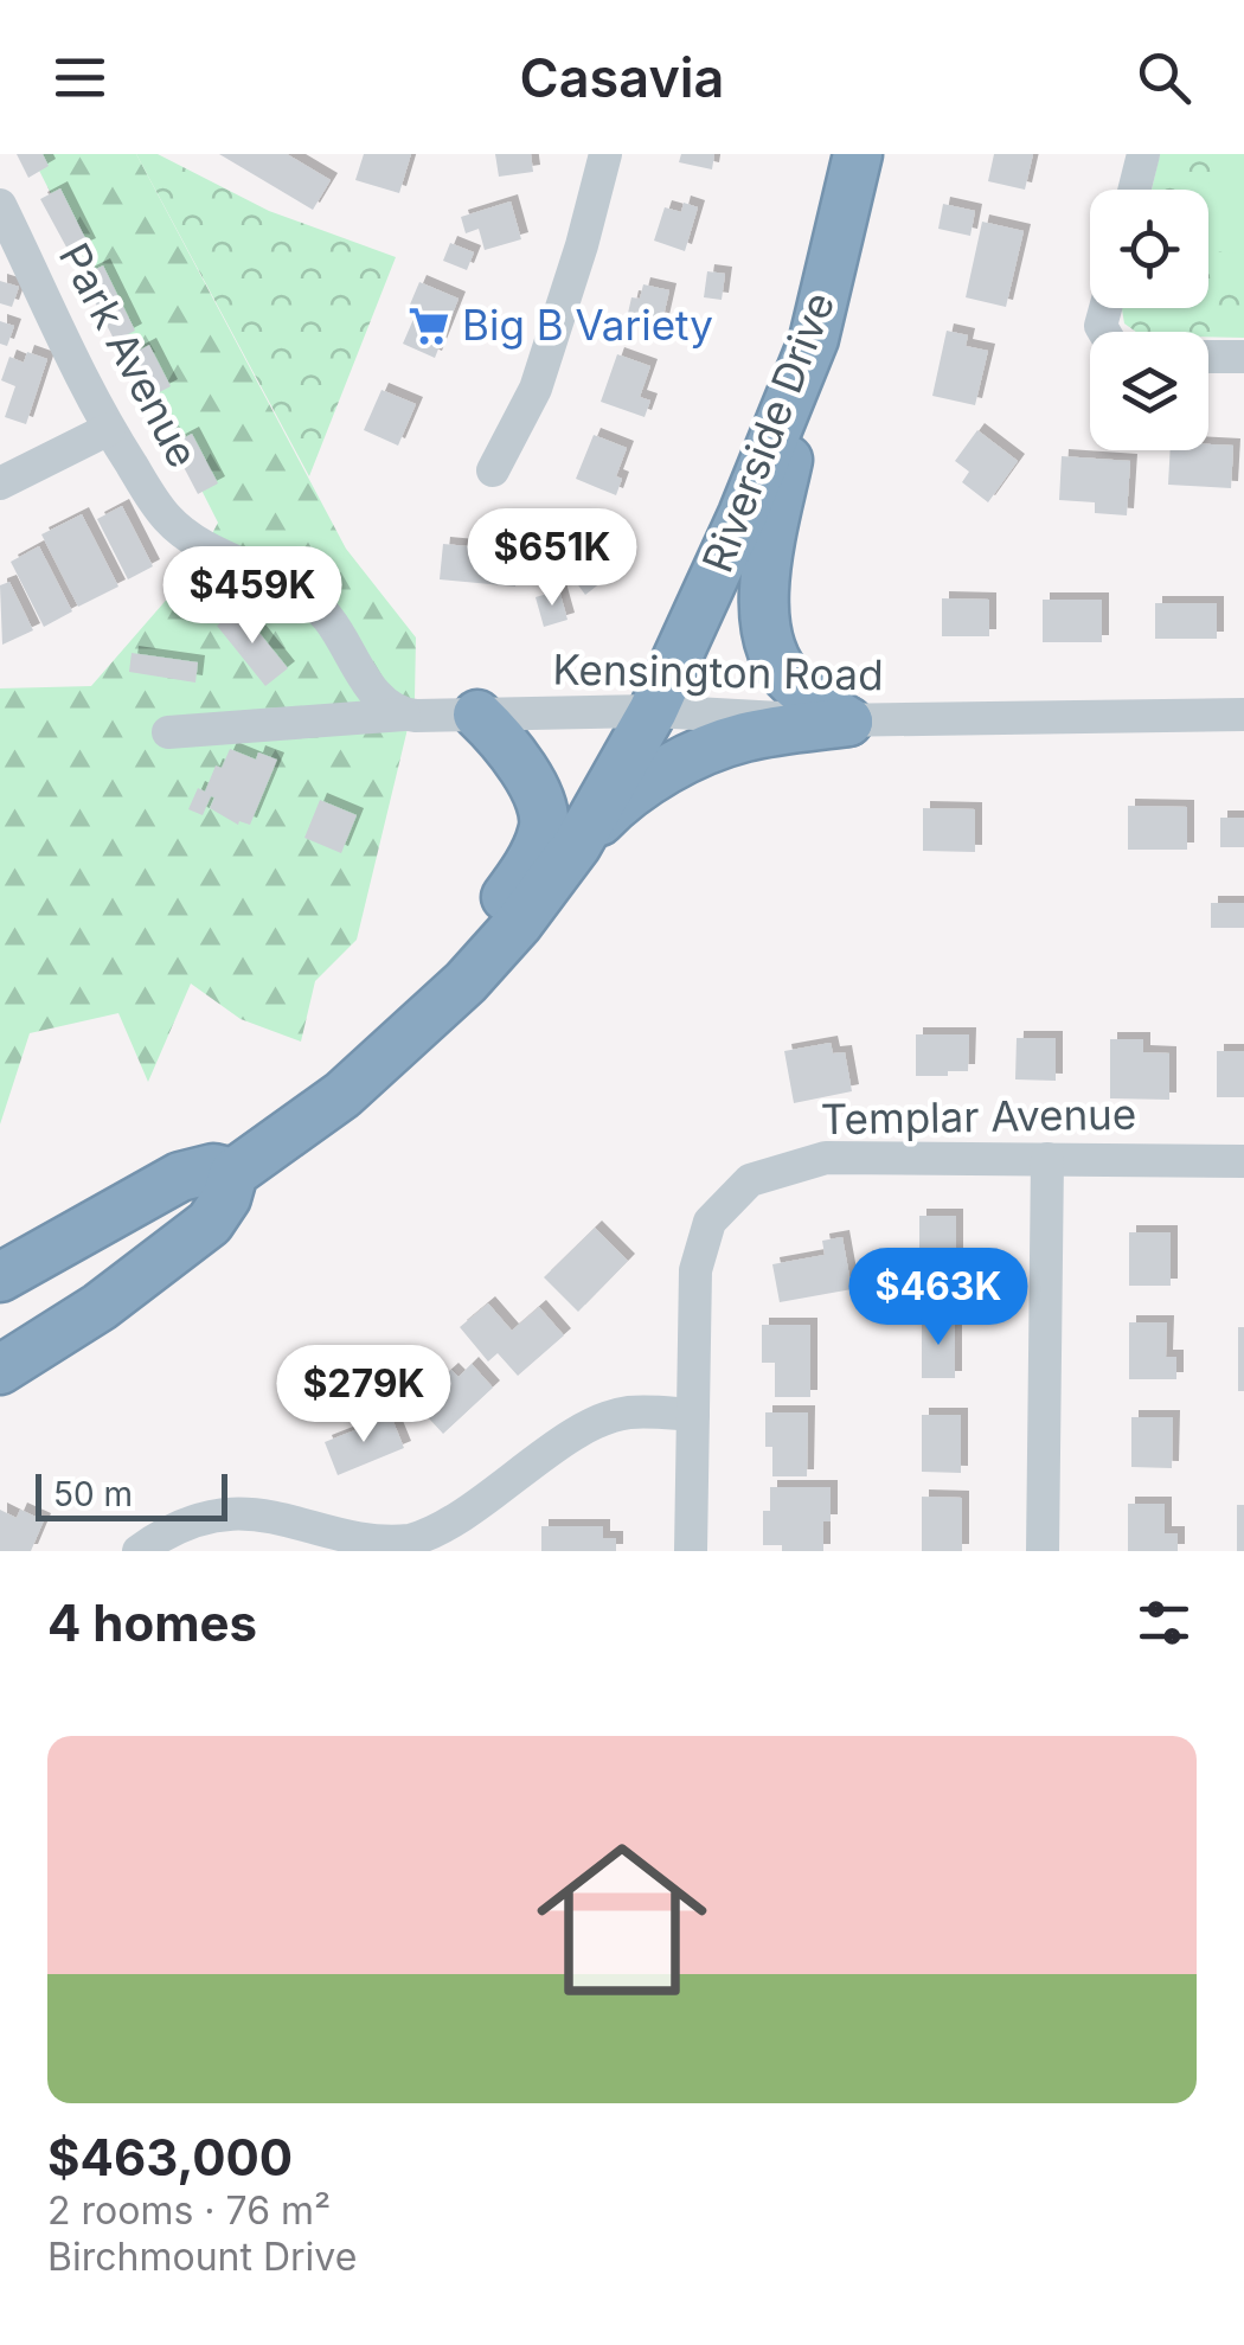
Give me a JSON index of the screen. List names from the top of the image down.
{
  "streets": {
    "highway": ["Riverside Drive"],
    "street": ["Park Avenue", "Kensington Road", "Templar Avenue"]
  },
  "crossings": [
    ["Park Avenue", "Kensington Road"],
    ["Riverside Drive", "Kensington Road"]
  ],
  "places": {
    "supermarket": ["Big B Variety"]
  },
  "scale_bar": "50 m",
  "page": {
    "header": "Casavia",
    "price": [
      "$651K",
      "$459K",
      "$463K",
      "$279K"
    ],
    "scale": "50 m",
    "heading": "4 homes",
    "list": [
      {
        "name": "$463,000",
        "note": "2 rooms · 76 m² · Birchmount Drive"
      }
    ]
  }
}
